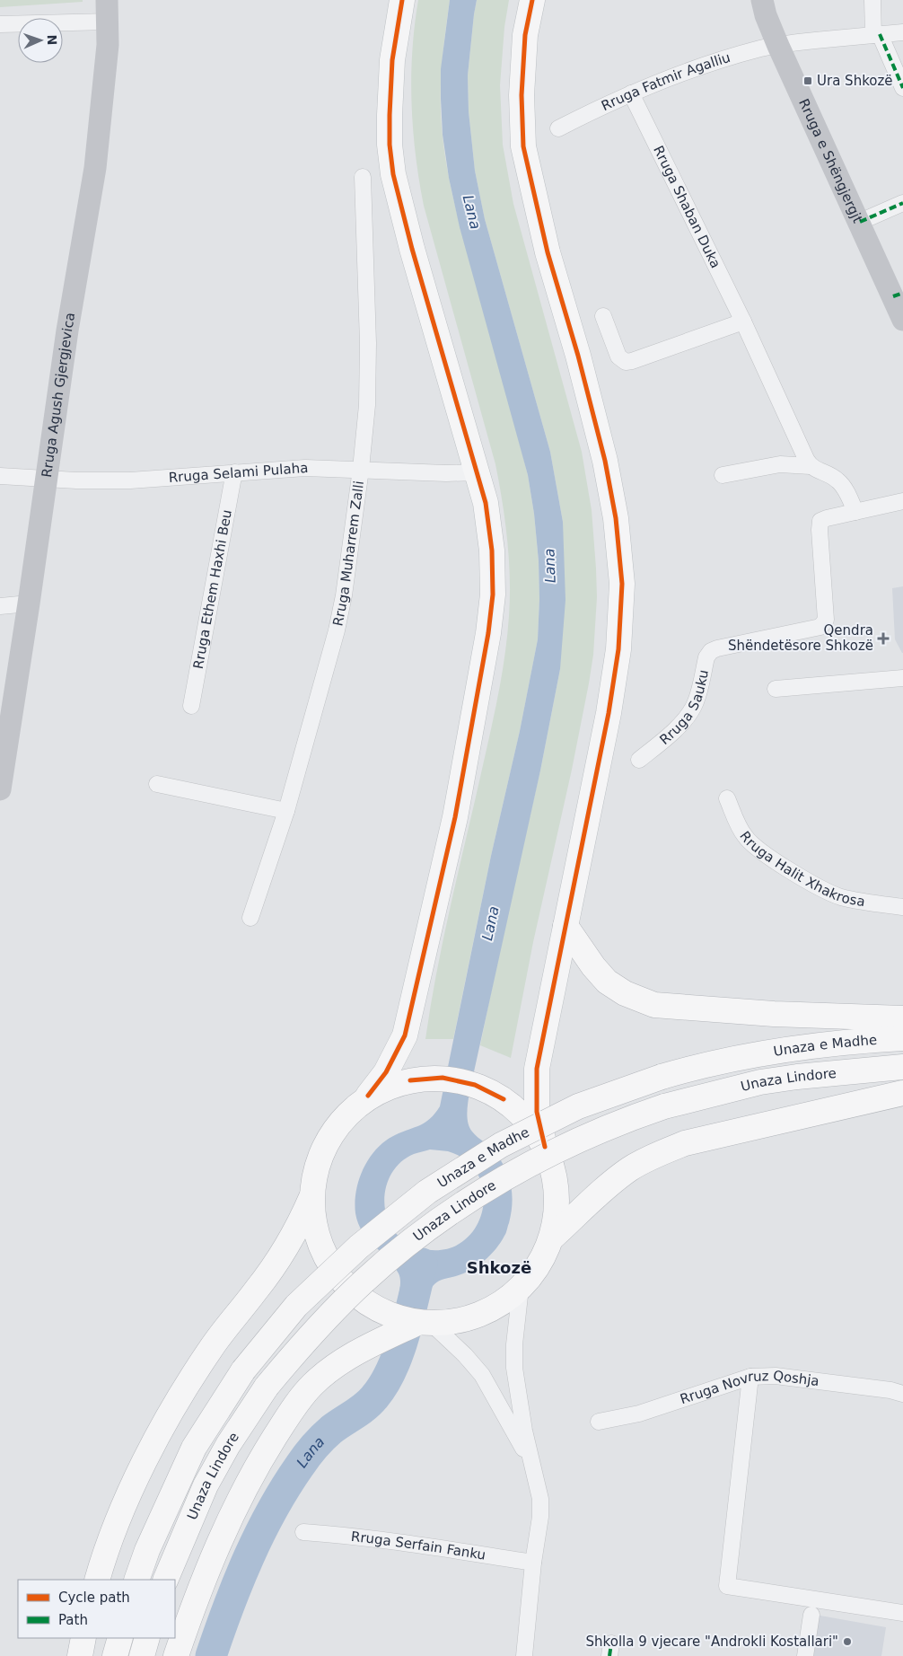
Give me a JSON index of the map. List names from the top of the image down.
{
  "streets": {
    "main road": [
      "Rruga e Shëngjergjt",
      "Rruga Agush Gjergjevica",
      "Unaza e Madhe",
      "Unaza Lindore"
    ],
    "street": [
      "Rruga Fatmir Agalliu",
      "Rruga Shaban Duka",
      "Rruga Selami Pulaha",
      "Rruga Muharrem Zalli",
      "Rruga Ethem Haxhi Beu",
      "Rruga Sauku",
      "Rruga Halit Xhakrosa",
      "Rruga Novruz Qoshja",
      "Rruga Serfain Fanku"
    ]
  },
  "crossings": [
    ["Rruga Fatmir Agalliu", "Rruga e Shëngjergjt"],
    ["Rruga Fatmir Agalliu", "Rruga Shaban Duka"],
    ["Rruga Agush Gjergjevica", "Rruga Selami Pulaha"],
    ["Rruga Selami Pulaha", "Rruga Muharrem Zalli"],
    ["Rruga Selami Pulaha", "Rruga Ethem Haxhi Beu"],
    ["Unaza e Madhe", "Unaza Lindore"]
  ],
  "districts": ["Shkozë"],
  "water": ["Lana"],
  "places": {
    "transit": ["Ura Shkozë"],
    "health": ["Qendra Shëndetësore Shkozë"],
    "other": ["Shkolla 9 vjecare \"Androkli Kostallari\""]
  },
  "legend": ["Cycle path", "Path"],
  "north": "right"
}
